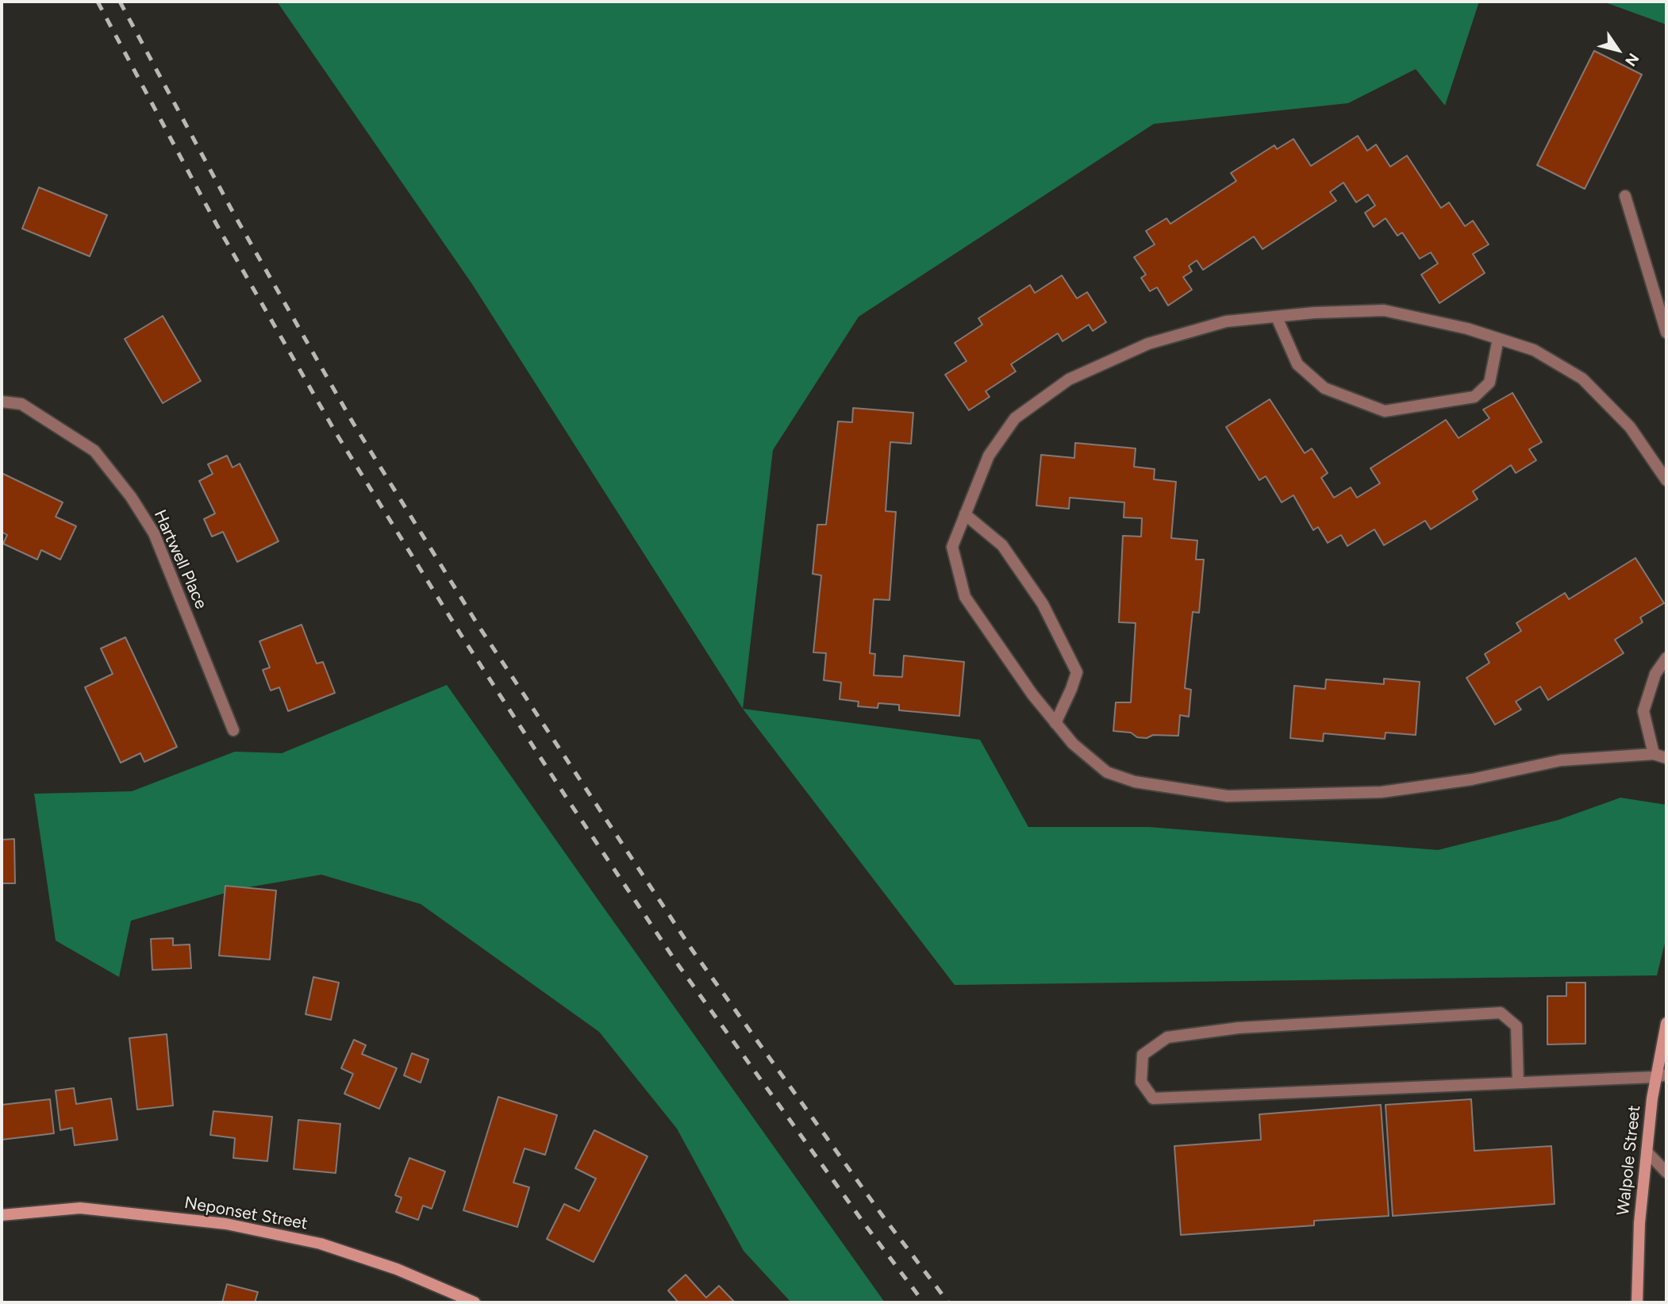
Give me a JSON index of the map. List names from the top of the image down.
{
  "streets": {
    "main road": ["Walpole Street", "Neponset Street"],
    "street": ["Hartwell Place"]
  },
  "north": "bottom right"
}
